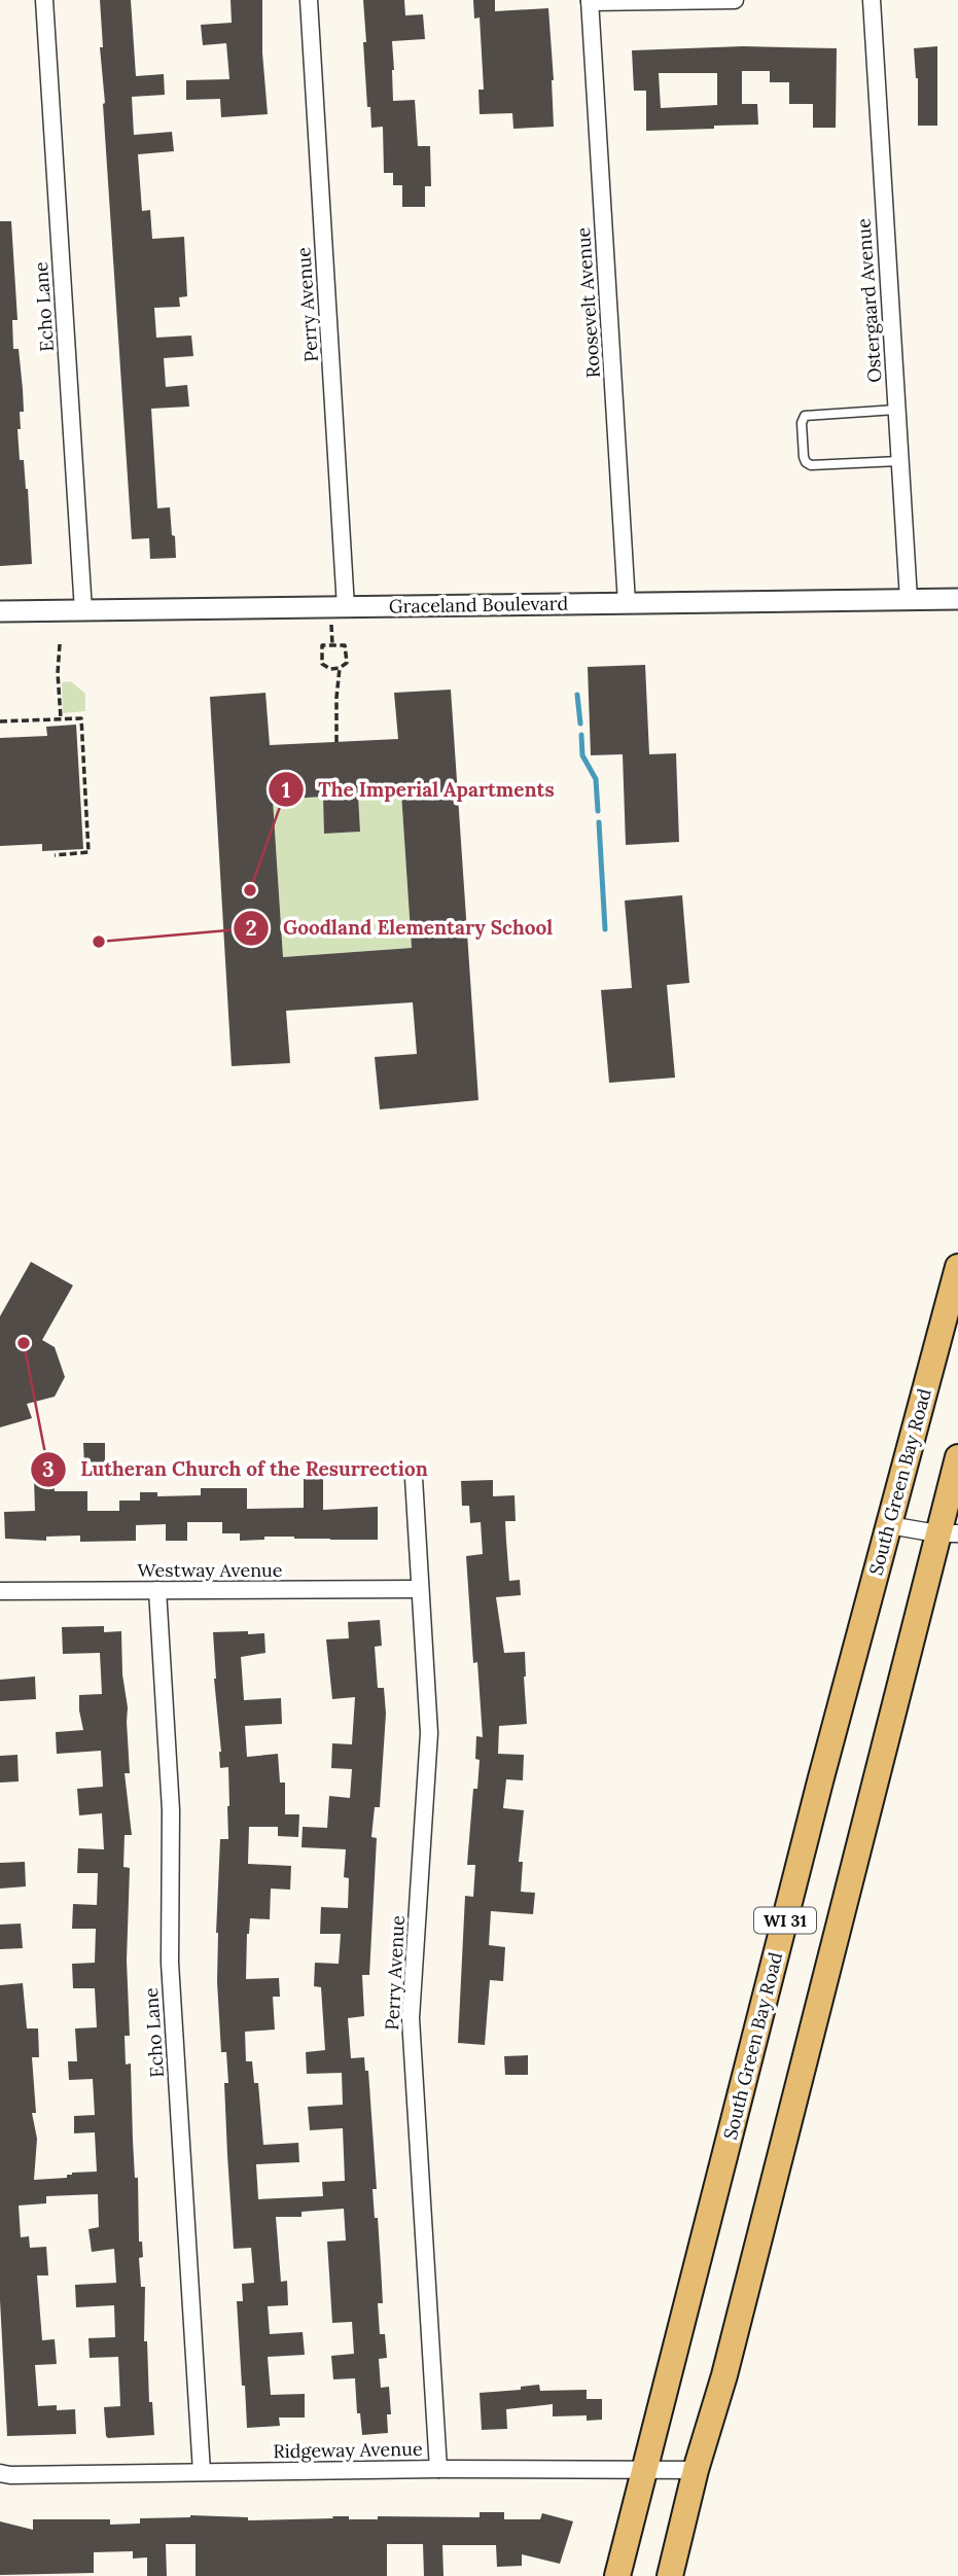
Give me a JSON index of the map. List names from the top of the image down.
{
  "streets": {
    "main road": ["South Green Bay Road", "WI 31"],
    "street": [
      "Ostergaard Avenue",
      "Roosevelt Avenue",
      "Perry Avenue",
      "Echo Lane",
      "Graceland Boulevard",
      "Westway Avenue",
      "Ridgeway Avenue"
    ]
  },
  "crossings": [
    ["Ostergaard Avenue", "Graceland Boulevard"],
    ["Roosevelt Avenue", "Graceland Boulevard"],
    ["Perry Avenue", "Graceland Boulevard"],
    ["Perry Avenue", "Westway Avenue"],
    ["Perry Avenue", "Ridgeway Avenue"],
    ["Echo Lane", "Graceland Boulevard"],
    ["Echo Lane", "Westway Avenue"],
    ["Echo Lane", "Ridgeway Avenue"],
    ["South Green Bay Road", "Ridgeway Avenue"],
    ["WI 31", "Ridgeway Avenue"]
  ],
  "places": ["The Imperial Apartments", "Goodland Elementary School", "Lutheran Church of the Resurrection"]
}
